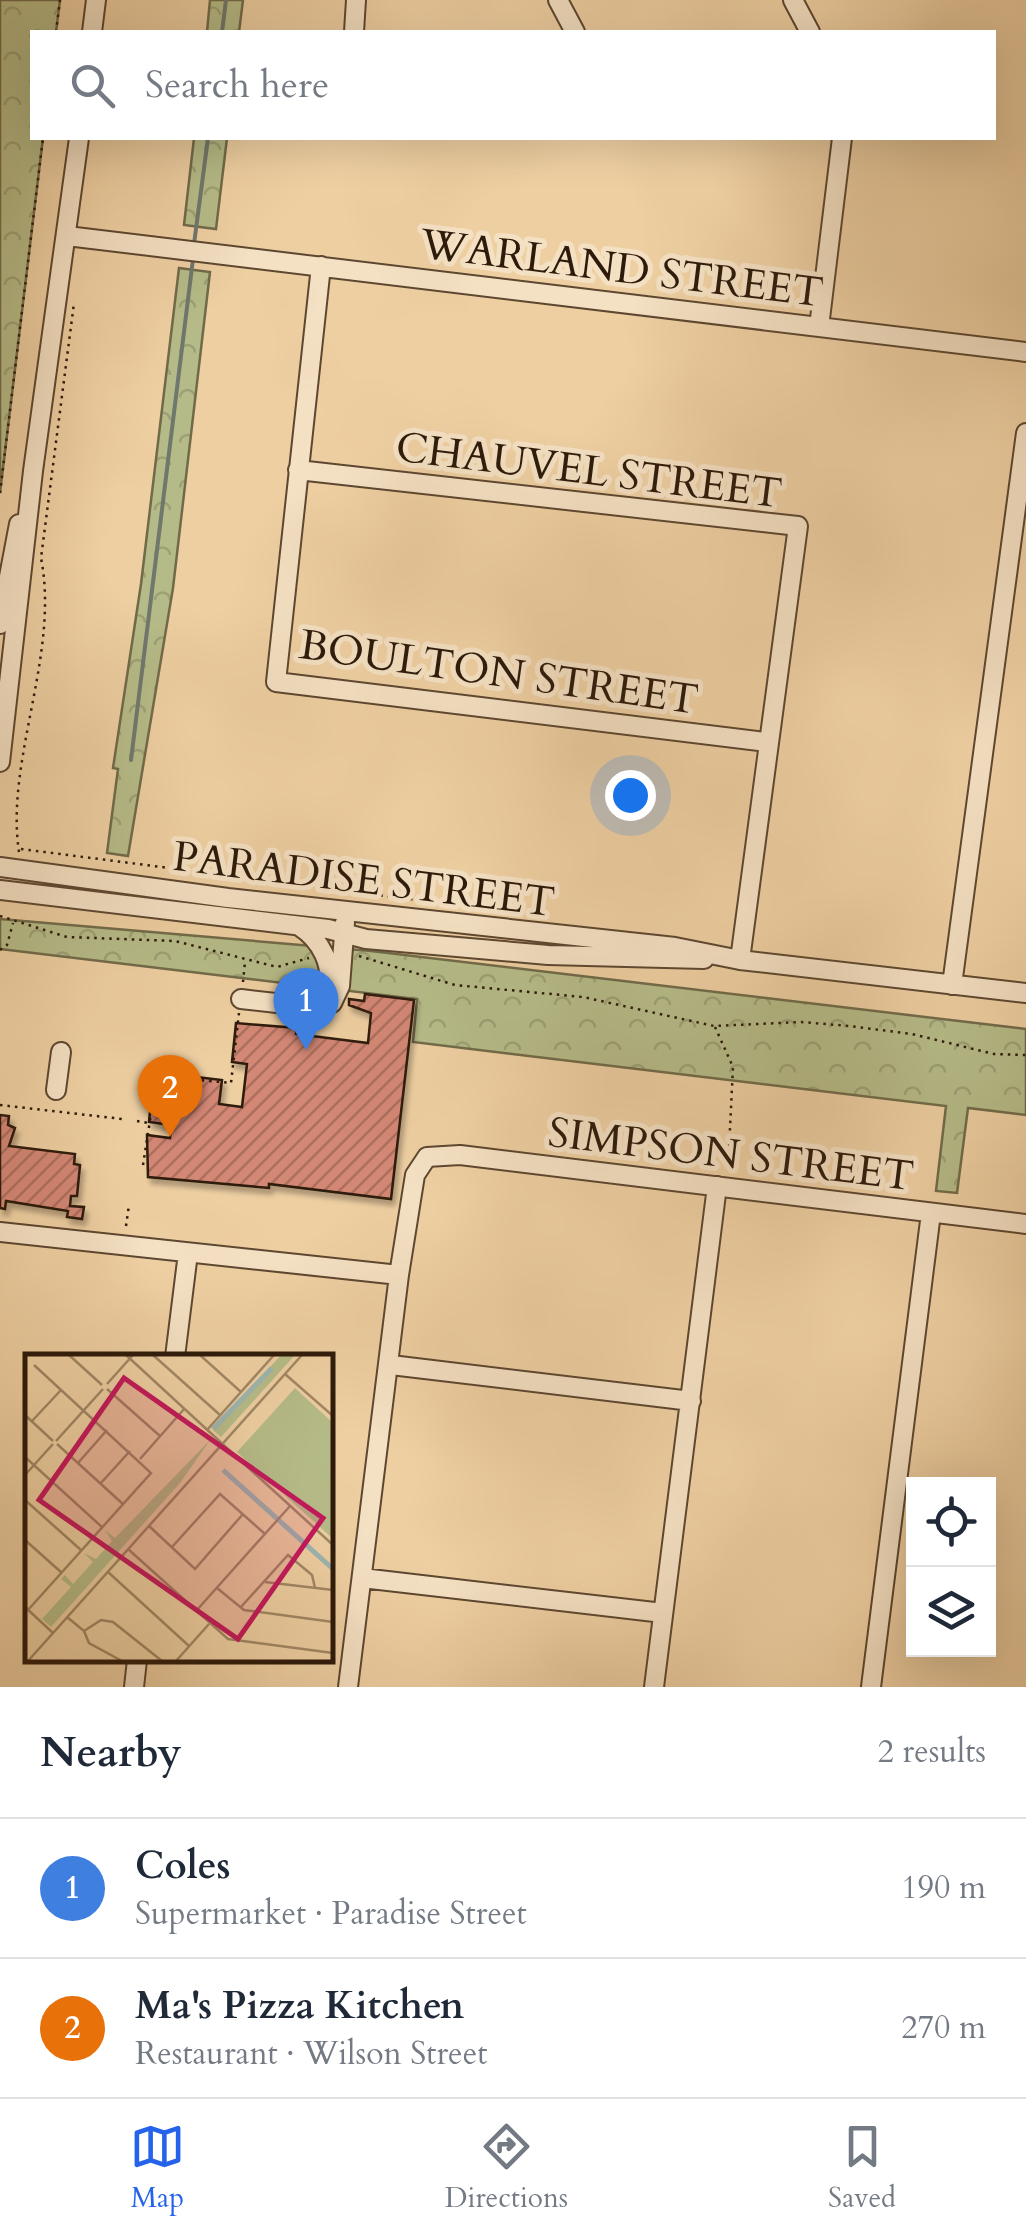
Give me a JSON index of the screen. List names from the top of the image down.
{
  "streets": {
    "street": [
      "WARLAND STREET",
      "CHAUVEL STREET",
      "BOULTON STREET",
      "PARADISE STREET",
      "SIMPSON STREET"
    ]
  },
  "crossings": [
    ["WARLAND STREET", "BOULTON STREET"],
    ["CHAUVEL STREET", "BOULTON STREET"],
    ["CHAUVEL STREET", "PARADISE STREET"]
  ],
  "page": {
    "search": "Search here",
    "pins": ["1", "2"],
    "heading": ["Nearby", "2 results"],
    "list": [
      {
        "mark": "1",
        "name": "Coles",
        "note": "Supermarket · Paradise Street",
        "value": "190 m"
      },
      {
        "mark": "2",
        "name": "Ma's Pizza Kitchen",
        "note": "Restaurant · Wilson Street",
        "value": "270 m"
      }
    ],
    "nav": ["Map", "Directions", "Saved"]
  }
}
